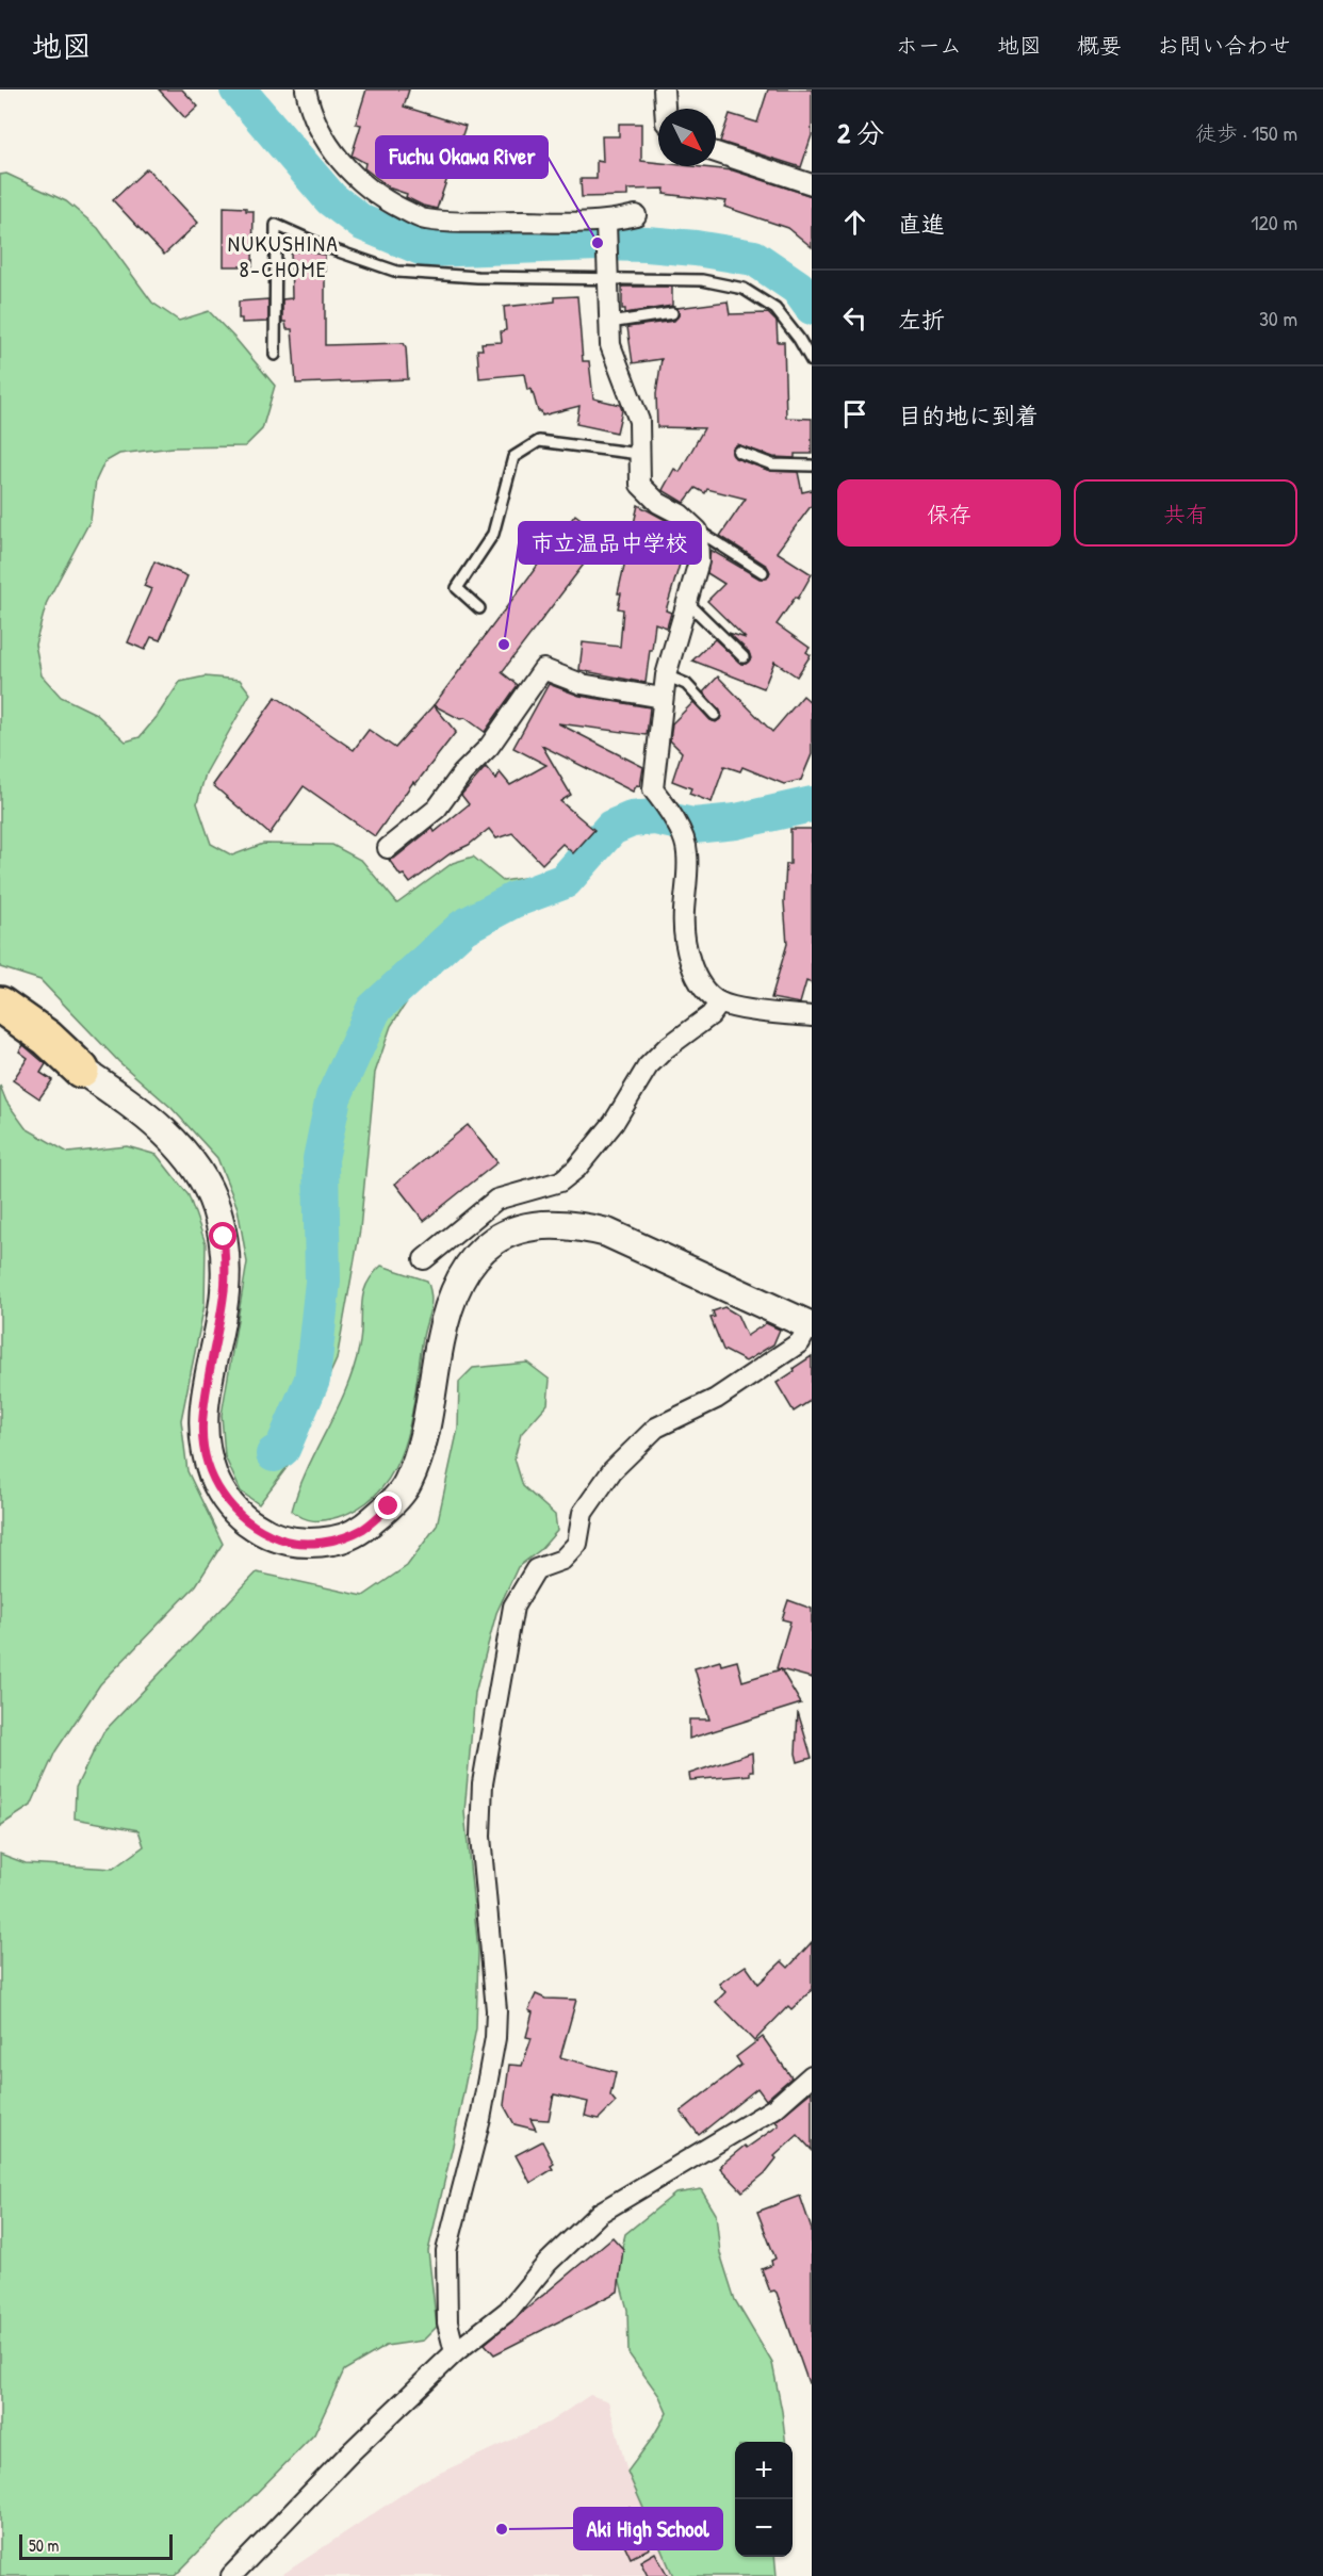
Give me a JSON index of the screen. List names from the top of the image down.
{
  "districts": ["NUKUSHINA 8-CHOME"],
  "places": ["Fuchu Okawa River", "市立温品中学校", "Aki High School"],
  "scale_bar": "50 m",
  "north": "bottom right",
  "page": {
    "header": "地図",
    "nav": [
      "ホーム",
      "地図",
      "概要",
      "お問い合わせ"
    ],
    "heading": ["2 分", "徒歩 · 150 m"],
    "list": [
      ["直進", "120 m"],
      ["左折", "30 m"],
      "目的地に到着"
    ],
    "buttons": ["保存", "共有"],
    "map_buttons": ["+", "−"],
    "scale": "50 m"
  }
}
